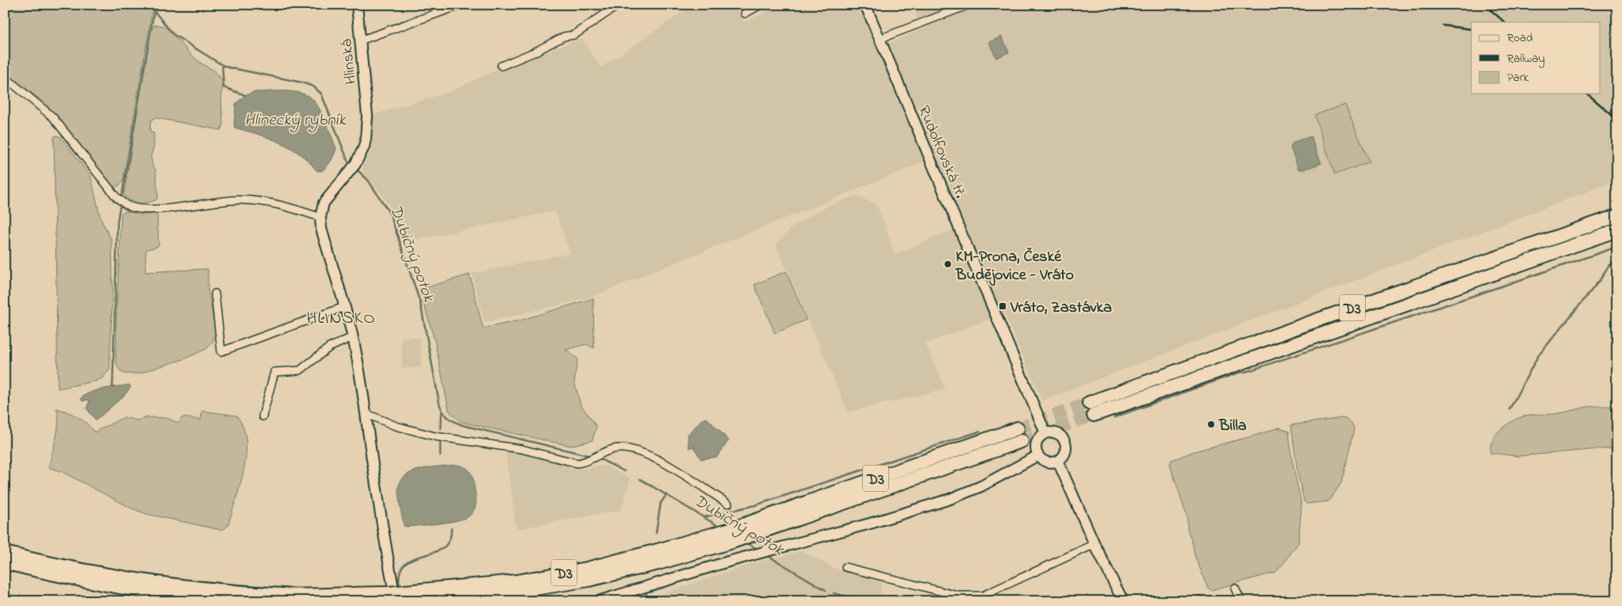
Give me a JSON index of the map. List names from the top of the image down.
{
  "streets": {
    "highway": ["D3"],
    "street": ["Hlinská", "Rudolfovská tř."]
  },
  "districts": ["HLINSKO"],
  "water": ["Hlinecký rybník", "Dubičný potok"],
  "places": {
    "other": ["KM-Prona, České Budějovice - Vráto", "Billa"],
    "transit": ["Vráto, Zastávka"]
  },
  "legend": ["Road", "Railway", "Park"]
}
